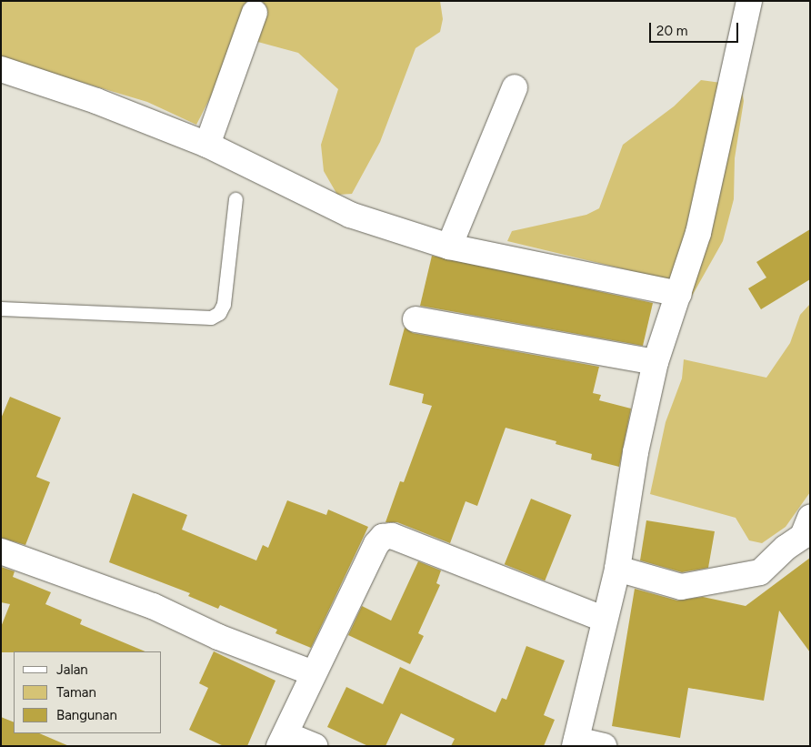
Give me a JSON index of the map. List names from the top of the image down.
{
  "legend": ["Jalan", "Taman", "Bangunan"],
  "scale_bar": "20 m"
}
